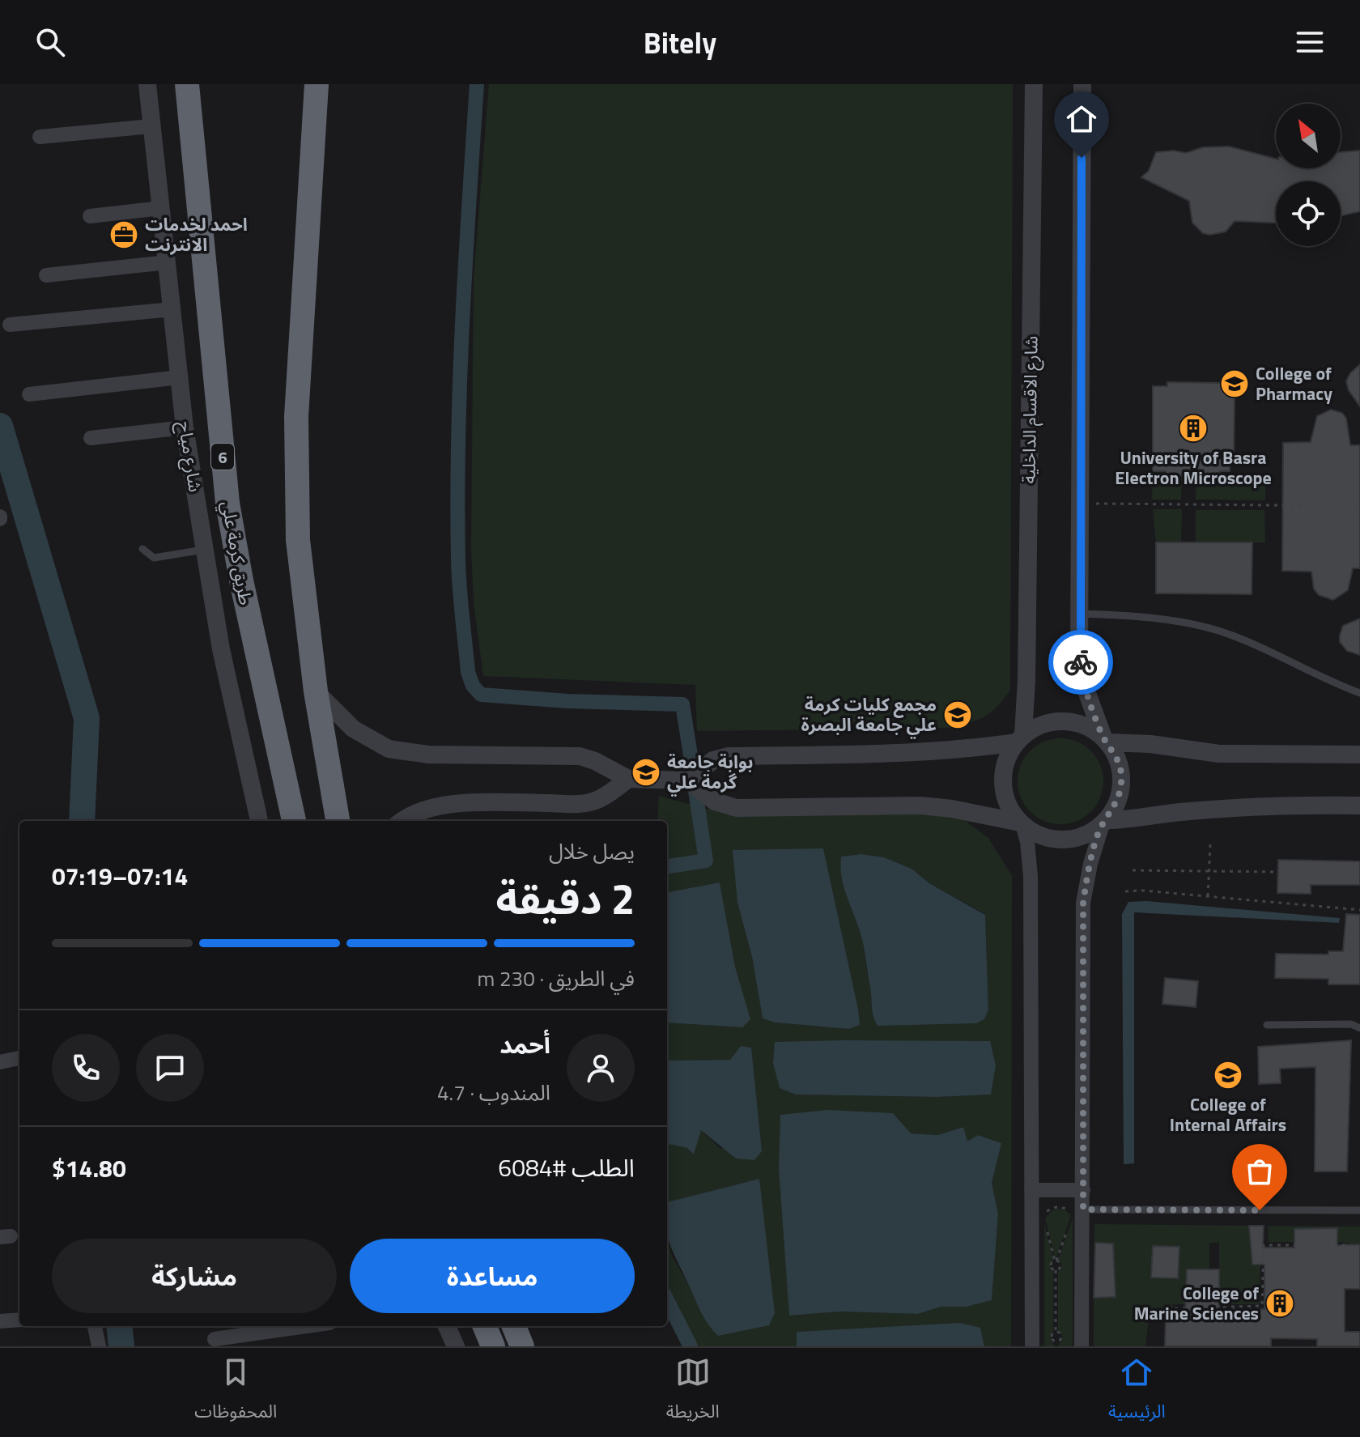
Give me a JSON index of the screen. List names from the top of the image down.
{
  "streets": {
    "highway": ["6", "طريق كرمة علي"],
    "street": ["شارع الاقسام الداخلية", "شارع مياح"]
  },
  "places": {
    "office": ["احمد لخدمات الانترنت"],
    "school or university": [
      "College of Pharmacy",
      "مجمع كليات كرمة علي جامعة البصرة",
      "بوابة جامعة گرمة علي",
      "College of Internal Affairs"
    ],
    "building": ["University of Basra Electron Microscope", "College of Marine Sciences"]
  },
  "north": "top left",
  "page": {
    "header": "Bitely",
    "heading": ["2 دقيقة", "يصل خلال", "07:14–07:19"],
    "panel": [
      "أحمد",
      "المندوب · 4.7",
      "الطلب #6084",
      "$14.80"
    ],
    "bar": "في الطريق · 230 m",
    "buttons": ["مساعدة", "مشاركة"],
    "tabs": ["الرئيسية", "الخريطة", "المحفوظات"]
  }
}
